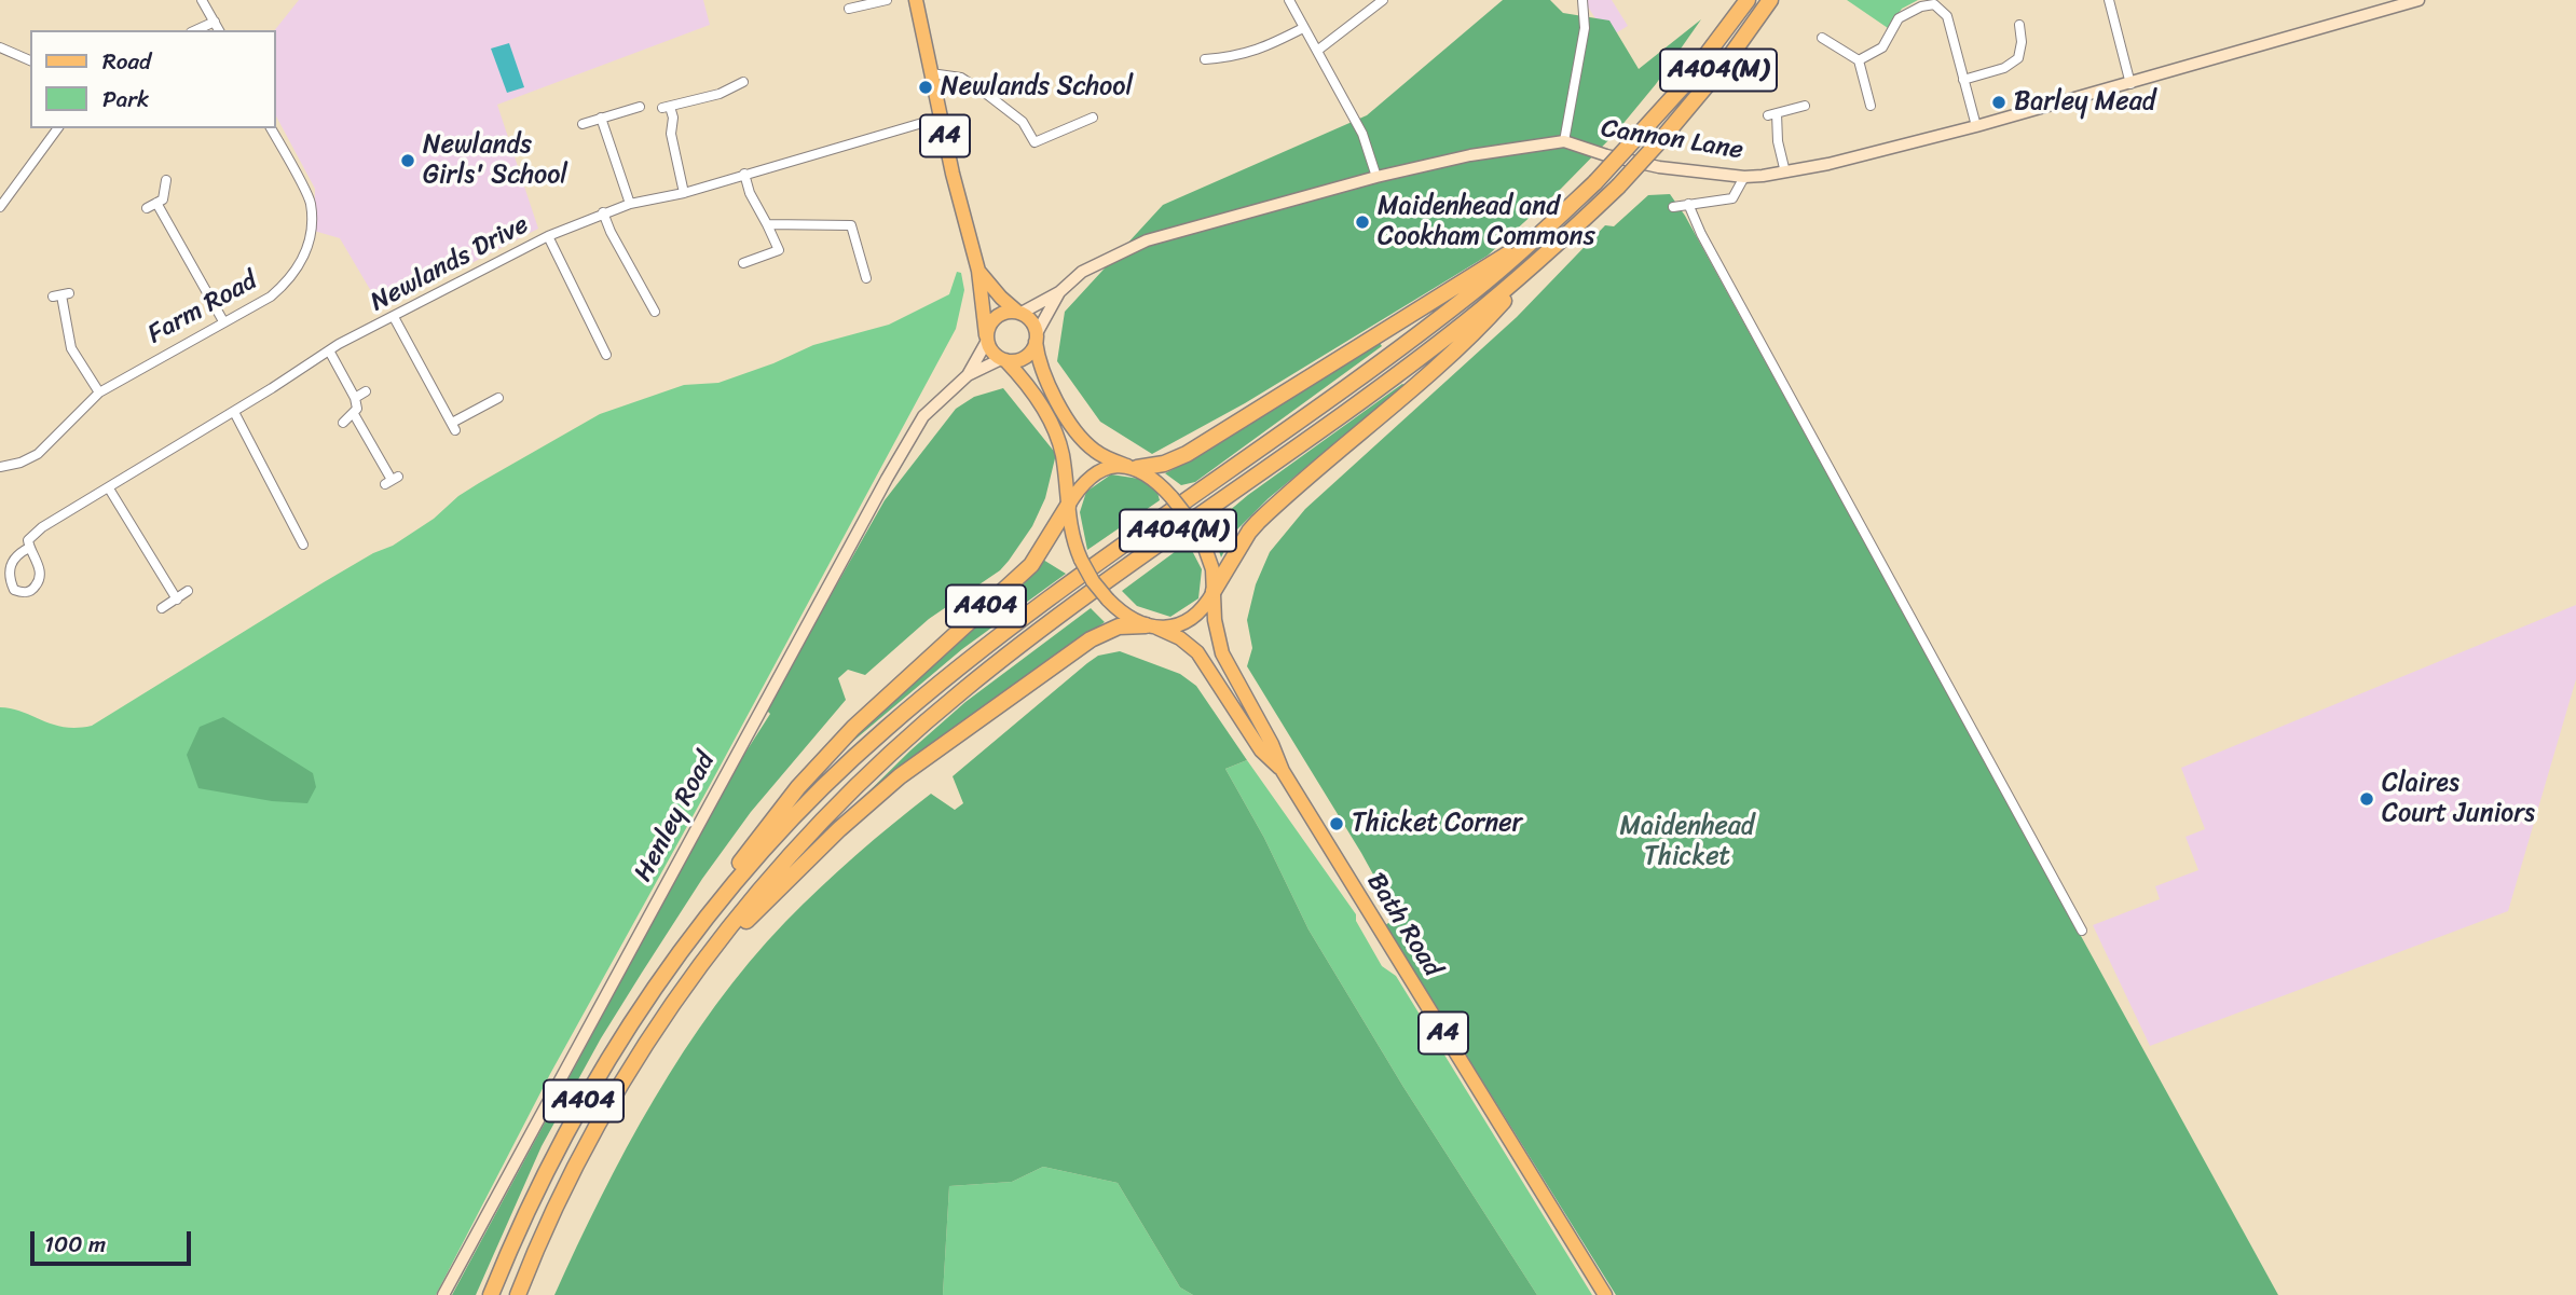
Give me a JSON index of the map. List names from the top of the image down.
{
  "streets": {
    "highway": ["A404(M)", "A404"],
    "main road": ["A4", "Bath Road"],
    "street": [
      "Cannon Lane",
      "Newlands Drive",
      "Farm Road",
      "Henley Road"
    ]
  },
  "crossings": [
    ["A404(M)", "A404"],
    ["A404(M)", "Bath Road"],
    ["A4", "Cannon Lane"],
    ["A4", "Newlands Drive"],
    ["A4", "Henley Road"],
    ["Cannon Lane", "Henley Road"],
    ["A404", "Bath Road"]
  ],
  "parks": ["Maidenhead Thicket"],
  "places": [
    "Newlands School",
    "Barley Mead",
    "Newlands Girls' School",
    "Maidenhead and Cookham Commons",
    "Claires Court Juniors",
    "Thicket Corner"
  ],
  "legend": ["Road", "Park"],
  "scale_bar": "100 m"
}
